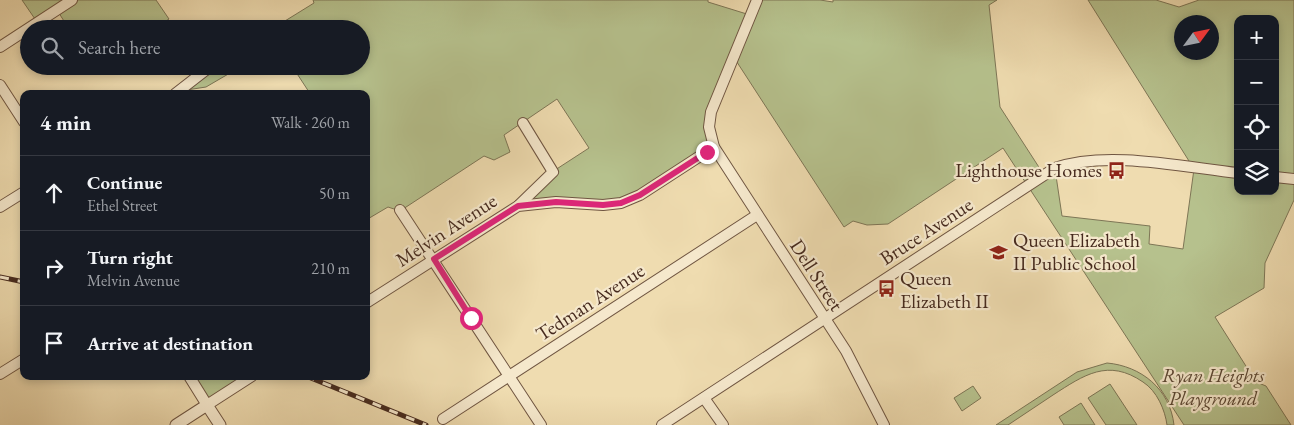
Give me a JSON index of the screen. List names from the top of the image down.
{
  "streets": {
    "street": [
      "Melvin Avenue",
      "Bruce Avenue",
      "Dell Street",
      "Tedman Avenue"
    ]
  },
  "crossings": [
    ["Melvin Avenue", "Dell Street"],
    ["Bruce Avenue", "Dell Street"],
    ["Dell Street", "Tedman Avenue"]
  ],
  "parks": ["Ryan Heights Playground"],
  "places": {
    "bus stop": ["Lighthouse Homes", "Queen Elizabeth II"],
    "school or university": ["Queen Elizabeth II Public School"]
  },
  "north": "top right",
  "page": {
    "map_buttons": ["+", "−"],
    "search": "Search here",
    "heading": ["4 min", "Walk · 260 m"],
    "list": [
      ["Continue", "Ethel Street", "50 m"],
      ["Turn right", "Melvin Avenue", "210 m"],
      "Arrive at destination"
    ]
  }
}
